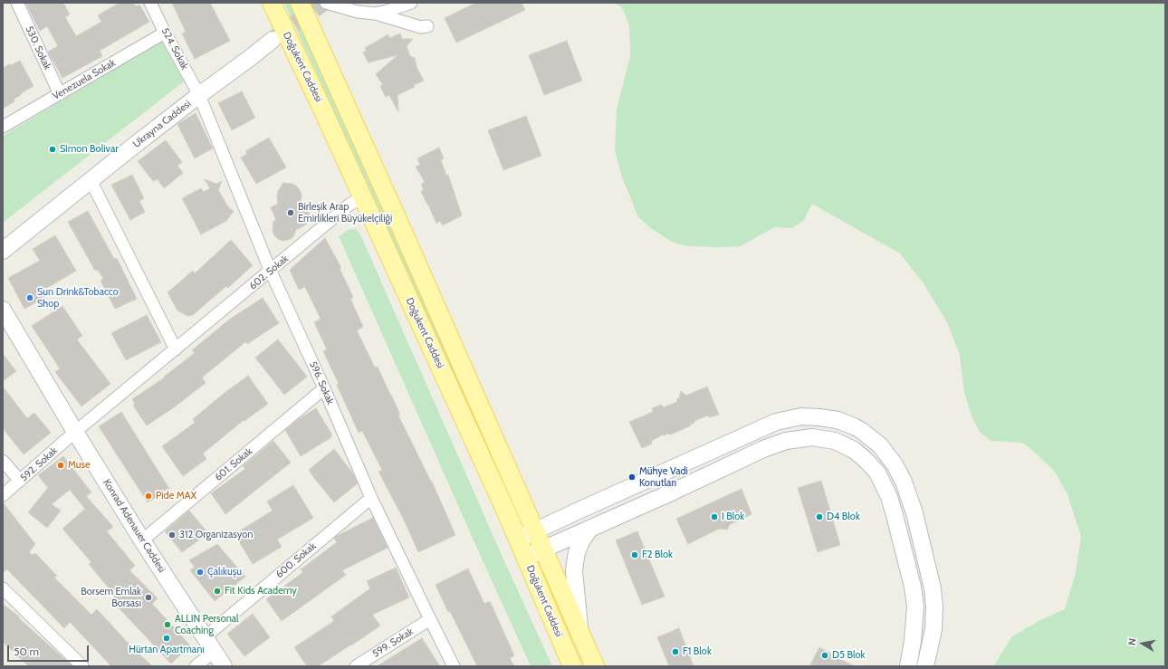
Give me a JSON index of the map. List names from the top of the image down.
{
  "streets": {
    "main road": ["Doğukent Caddesi", "Ukrayna Caddesi", "Konrad Adenauer Caddesi"],
    "street": [
      "530. Sokak",
      "524. Sokak",
      "Venezuela Sokak",
      "602. Sokak",
      "596. Sokak",
      "592. Sokak",
      "601. Sokak",
      "600. Sokak",
      "599. Sokak"
    ]
  },
  "crossings": [
    ["530. Sokak", "Venezuela Sokak"],
    ["524. Sokak", "Venezuela Sokak"],
    ["524. Sokak", "Ukrayna Caddesi"],
    ["524. Sokak", "596. Sokak"],
    ["Doğukent Caddesi", "602. Sokak"],
    ["Ukrayna Caddesi", "596. Sokak"],
    ["602. Sokak", "596. Sokak"],
    ["602. Sokak", "592. Sokak"],
    ["602. Sokak", "Konrad Adenauer Caddesi"],
    ["596. Sokak", "601. Sokak"],
    ["596. Sokak", "600. Sokak"],
    ["596. Sokak", "599. Sokak"],
    ["592. Sokak", "Konrad Adenauer Caddesi"],
    ["601. Sokak", "Konrad Adenauer Caddesi"],
    ["Konrad Adenauer Caddesi", "600. Sokak"]
  ],
  "places": [
    "Simon Bolivar",
    "Birleşik Arap Emirlikleri Büyükelçiliği",
    "Sun Drink&Tobacco Shop",
    "Muse",
    "Mühye Vadi Konutları",
    "Pide MAX",
    "I Blok",
    "D4 Blok",
    "312 Organizasyon",
    "F2 Blok",
    "Çalıkuşu",
    "Fit Kids Academy",
    "Borsem Emlak Borsası",
    "ALLIN Personal Coaching",
    "Hürtan Apartmanı",
    "F1 Blok",
    "D5 Blok"
  ],
  "scale_bar": "50 m",
  "north": "left"
}
